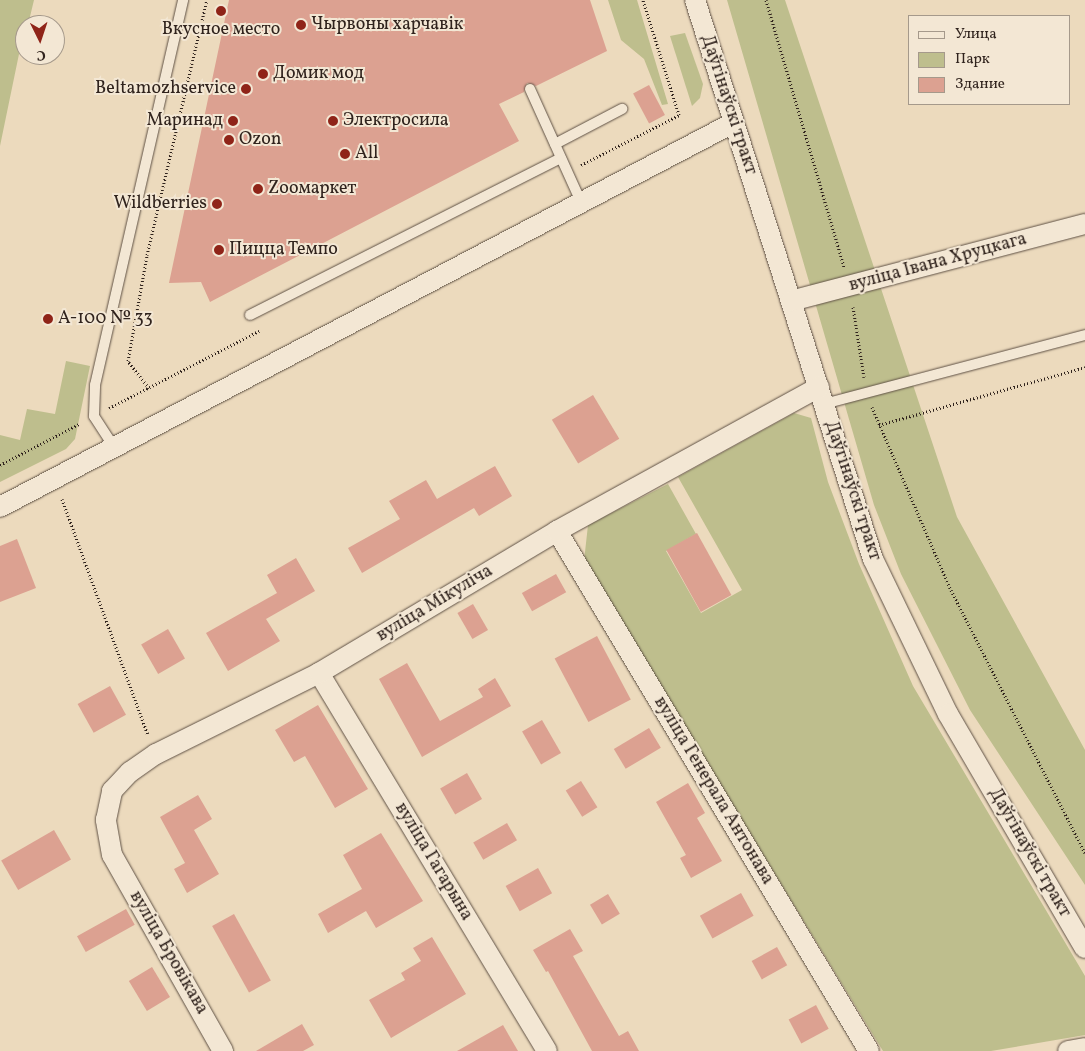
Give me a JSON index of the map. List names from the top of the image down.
{
  "streets": {
    "street": [
      "Даўгінаўскі тракт",
      "вуліца Івана Хруцкага",
      "вуліца Мікуліча",
      "вуліца Генерала Антонава",
      "вуліца Гагарына",
      "вуліца Бровікава"
    ]
  },
  "crossings": [
    ["Даўгінаўскі тракт", "вуліца Івана Хруцкага"],
    ["Даўгінаўскі тракт", "вуліца Мікуліча"],
    ["вуліца Мікуліча", "вуліца Генерала Антонава"],
    ["вуліца Мікуліча", "вуліца Гагарына"],
    ["вуліца Мікуліча", "вуліца Бровікава"]
  ],
  "places": [
    "Вкусное место",
    "Чырвоны харчавік",
    "Домик мод",
    "Beltamozhservice",
    "Маринад",
    "Электросила",
    "Ozon",
    "All",
    "Zooмаркет",
    "Wildberries",
    "Пицца Темпо",
    "А-100 № 33"
  ],
  "legend": ["Улица", "Парк", "Здание"],
  "north": "bottom"
}
